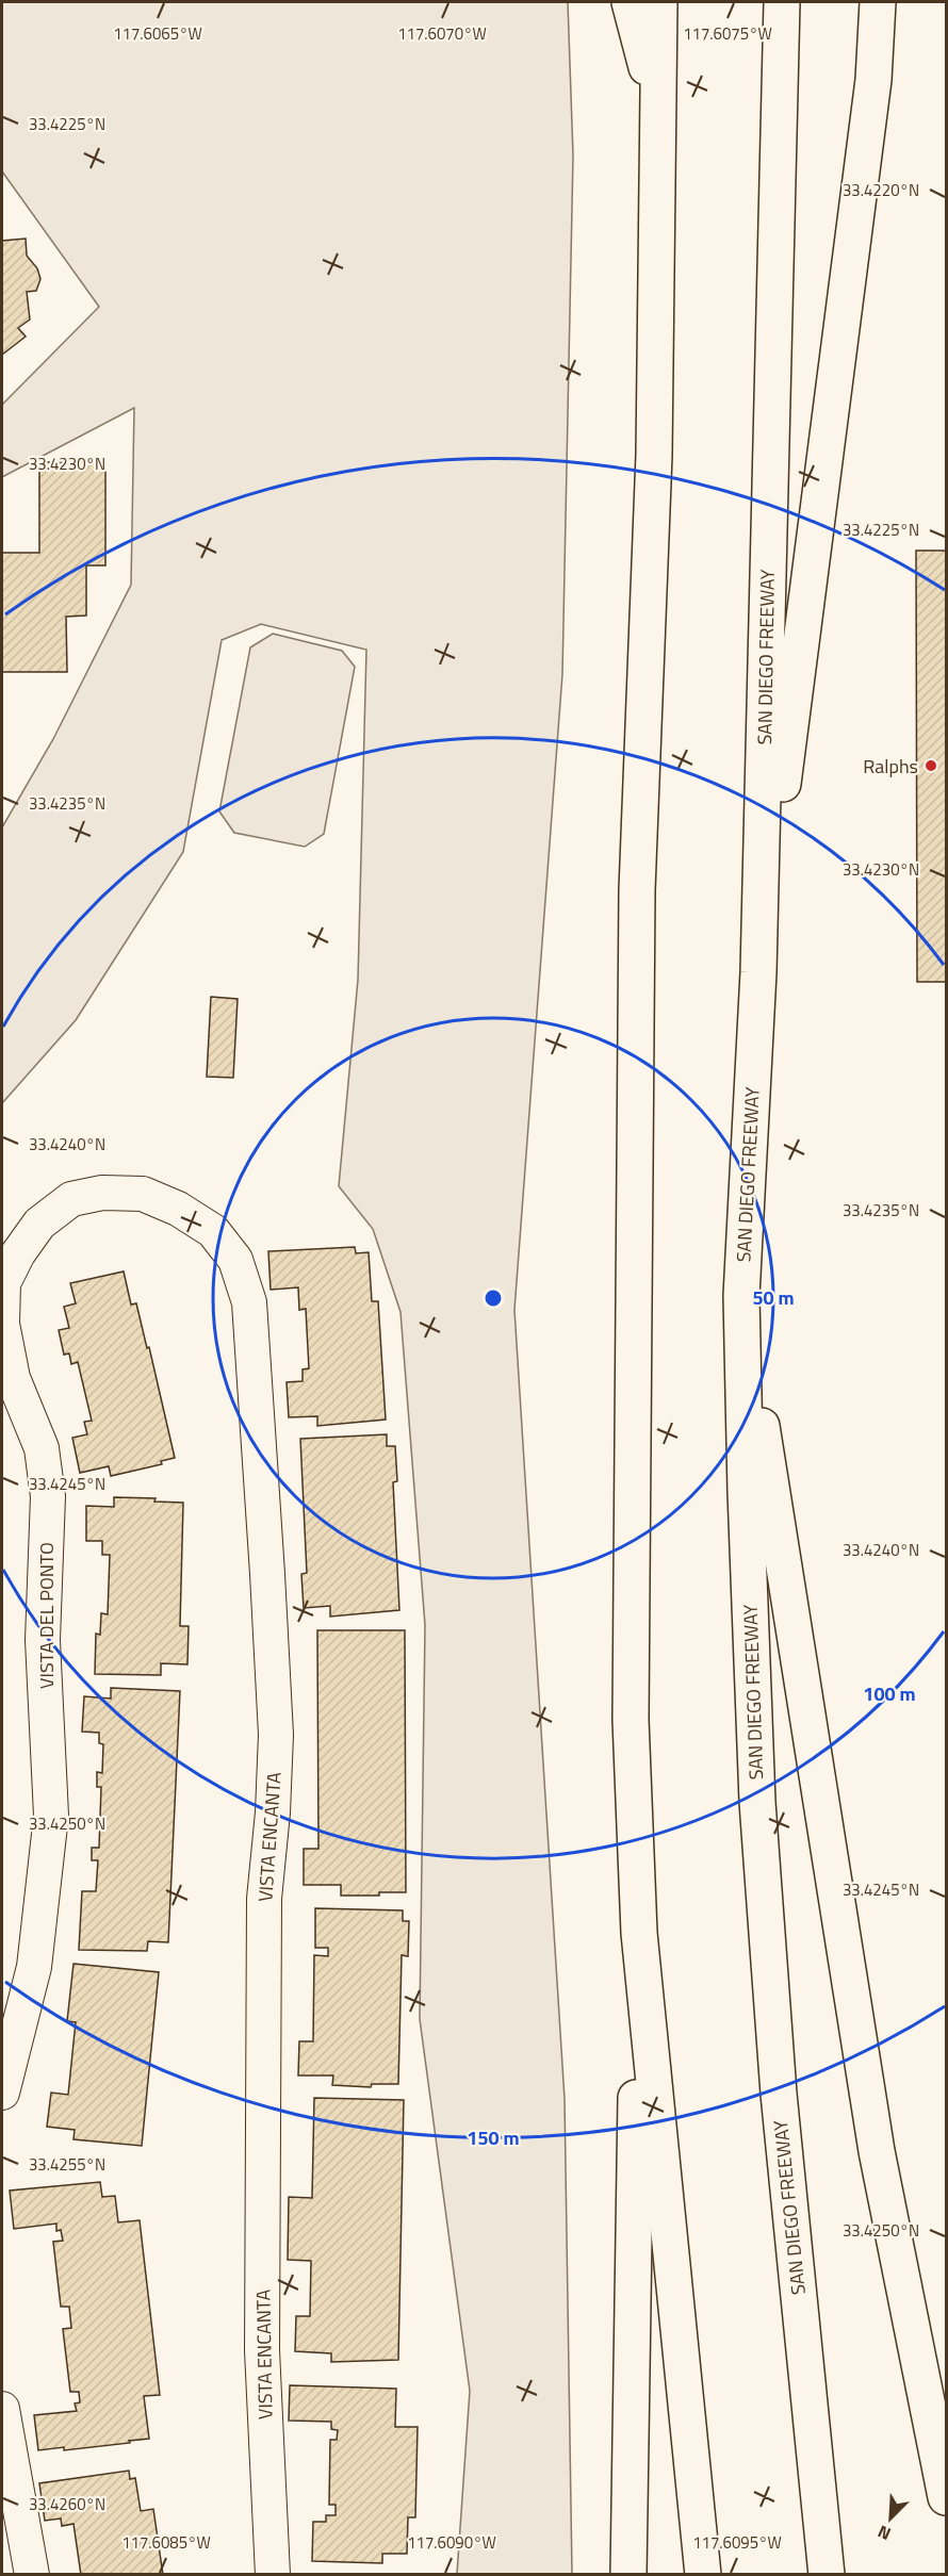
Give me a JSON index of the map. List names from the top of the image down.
{
  "streets": {
    "highway": ["SAN DIEGO FREEWAY"],
    "street": ["VISTA DEL PONTO", "VISTA ENCANTA"]
  },
  "crossings": [
    ["VISTA DEL PONTO", "VISTA ENCANTA"]
  ],
  "places": ["Ralphs"],
  "north": "bottom left",
  "coordinates": [
    "117.6065°W",
    "117.6070°W",
    "117.6075°W",
    "33.4225°N",
    "33.4220°N",
    "33.4230°N",
    "33.4235°N",
    "33.4240°N",
    "33.4245°N",
    "33.4250°N",
    "33.4255°N",
    "33.4260°N",
    "117.6085°W",
    "117.6090°W",
    "117.6095°W"
  ],
  "rings": ["50 m", "100 m", "150 m"]
}
